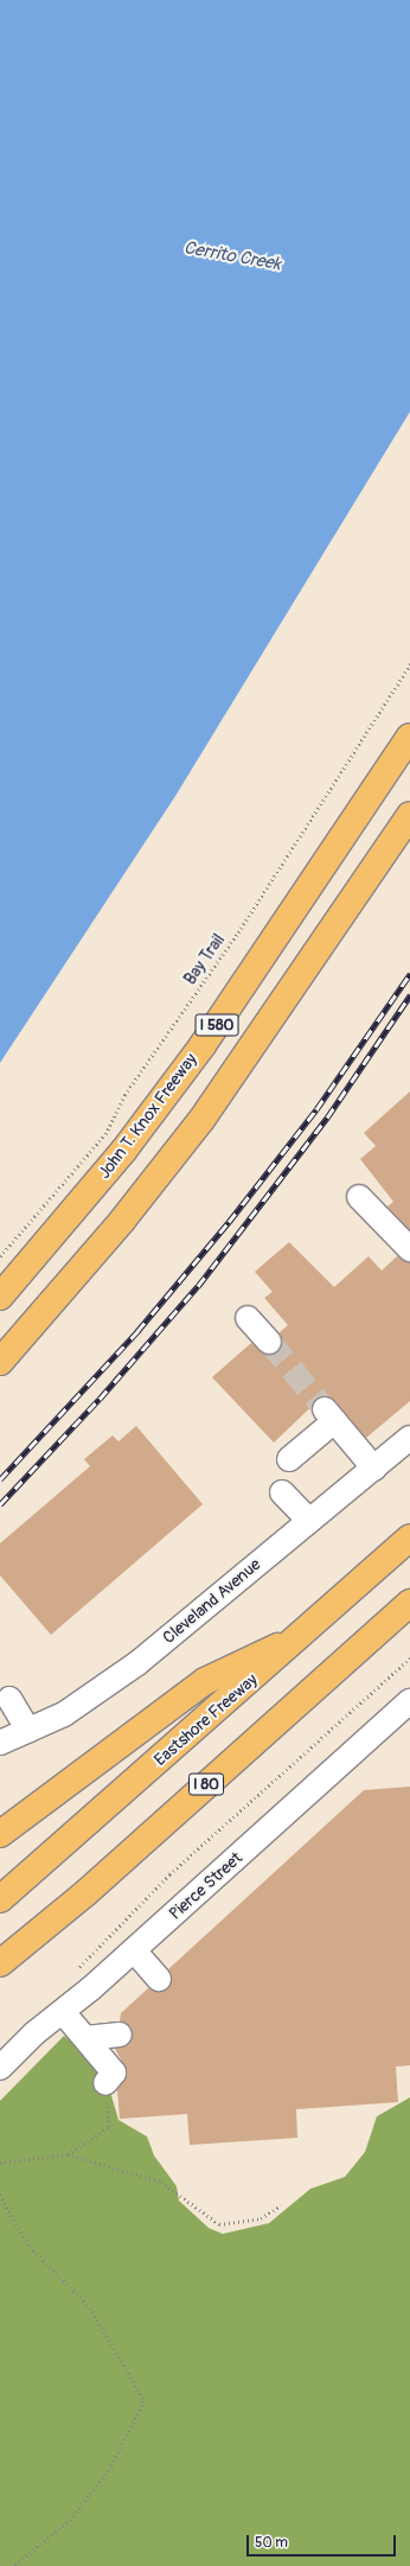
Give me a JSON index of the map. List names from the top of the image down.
{
  "streets": {
    "highway": [
      "I 580",
      "John T. Knox Freeway",
      "Eastshore Freeway",
      "I 80"
    ],
    "street": ["Cleveland Avenue", "Pierce Street"],
    "path": ["Bay Trail"]
  },
  "water": ["Cerrito Creek"],
  "scale_bar": "50 m"
}
